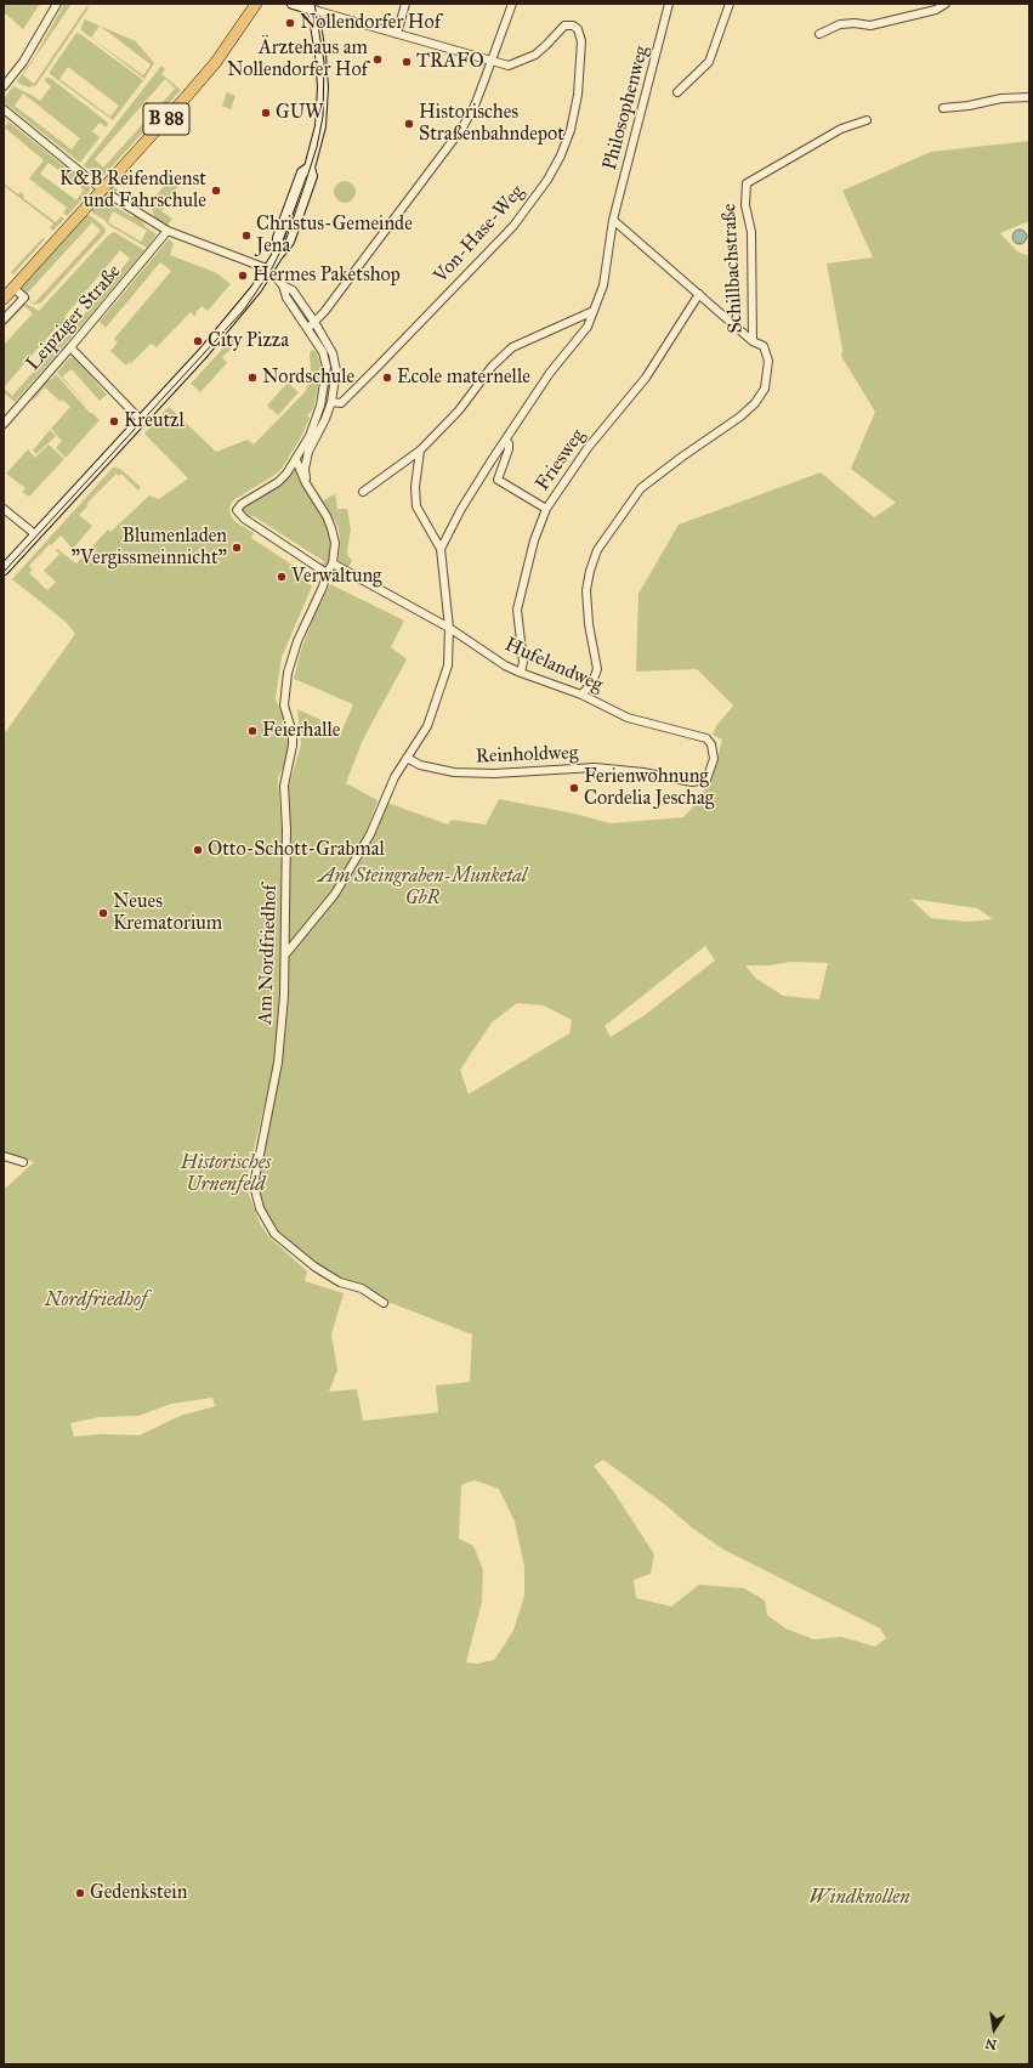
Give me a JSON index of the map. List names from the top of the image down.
{
  "streets": {
    "main road": ["B 88"],
    "street": [
      "Philosophenweg",
      "Von-Hase-Weg",
      "Schillbachstraße",
      "Leipziger Straße",
      "Friesweg",
      "Hufelandweg",
      "Reinholdweg",
      "Am Nordfriedhof"
    ]
  },
  "crossings": [
    ["Friesweg", "Hufelandweg"],
    ["Hufelandweg", "Reinholdweg"]
  ],
  "parks": [
    "Am Steingraben-Munketal GbR",
    "Historisches Urnenfeld",
    "Nordfriedhof",
    "Windknollen"
  ],
  "places": [
    "Nollendorfer Hof",
    "Ärztehaus am Nollendorfer Hof",
    "TRAFO",
    "GUW",
    "Historisches Straßenbahndepot",
    "K&B Reifendienst und Fahrschule",
    "Christus-Gemeinde Jena",
    "Hermes Paketshop",
    "City Pizza",
    "Nordschule",
    "Ecole maternelle",
    "Kreutzl",
    "Blumenladen \"Vergissmeinnicht\"",
    "Verwaltung",
    "Feierhalle",
    "Ferienwohnung Cordelia Jeschag",
    "Otto-Schott-Grabmal",
    "Neues Krematorium",
    "Gedenkstein"
  ],
  "north": "bottom"
}
